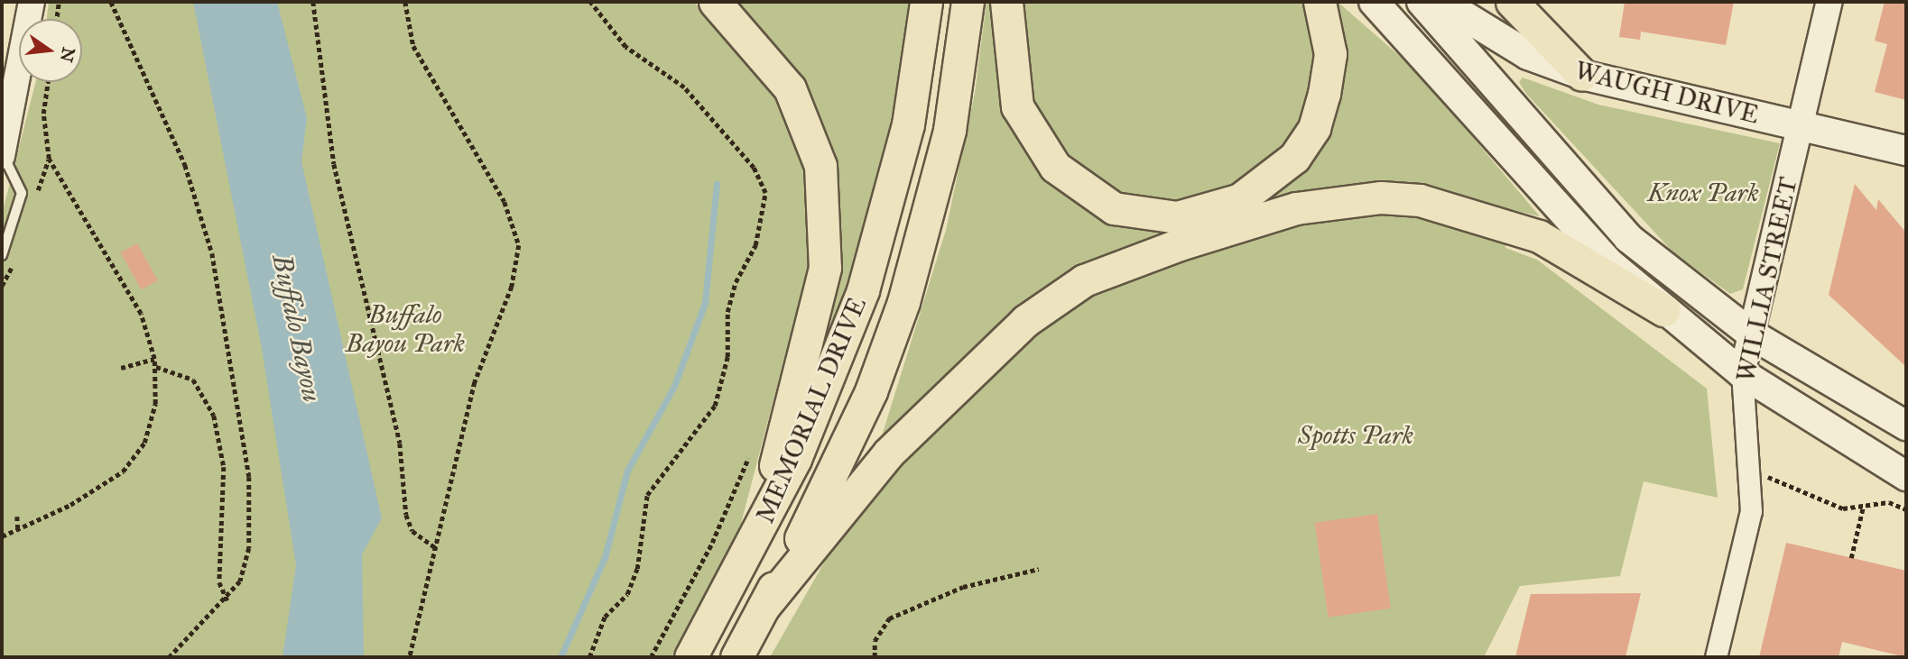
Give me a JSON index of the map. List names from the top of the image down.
{
  "streets": {
    "main road": ["WAUGH DRIVE", "MEMORIAL DRIVE"],
    "street": ["WILLIA STREET"]
  },
  "crossings": [
    ["WAUGH DRIVE", "WILLIA STREET"]
  ],
  "water": ["Buffalo Bayou"],
  "parks": ["Knox Park", "Buffalo Bayou Park", "Spotts Park"],
  "north": "right"
}
